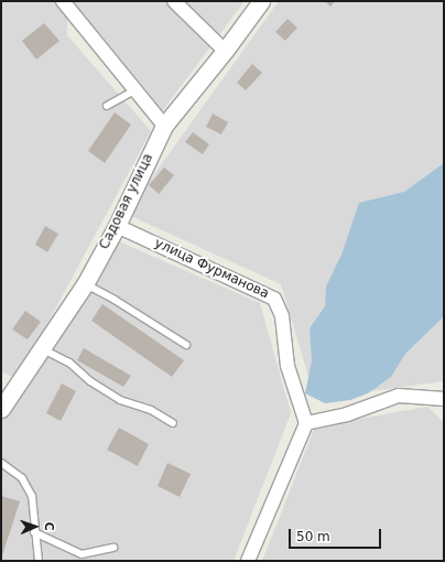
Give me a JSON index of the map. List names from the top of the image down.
{
  "streets": {
    "street": ["Садовая улица", "улица Фурманова"]
  },
  "crossings": [
    ["Садовая улица", "улица Фурманова"]
  ],
  "scale_bar": "50 m",
  "north": "right"
}
